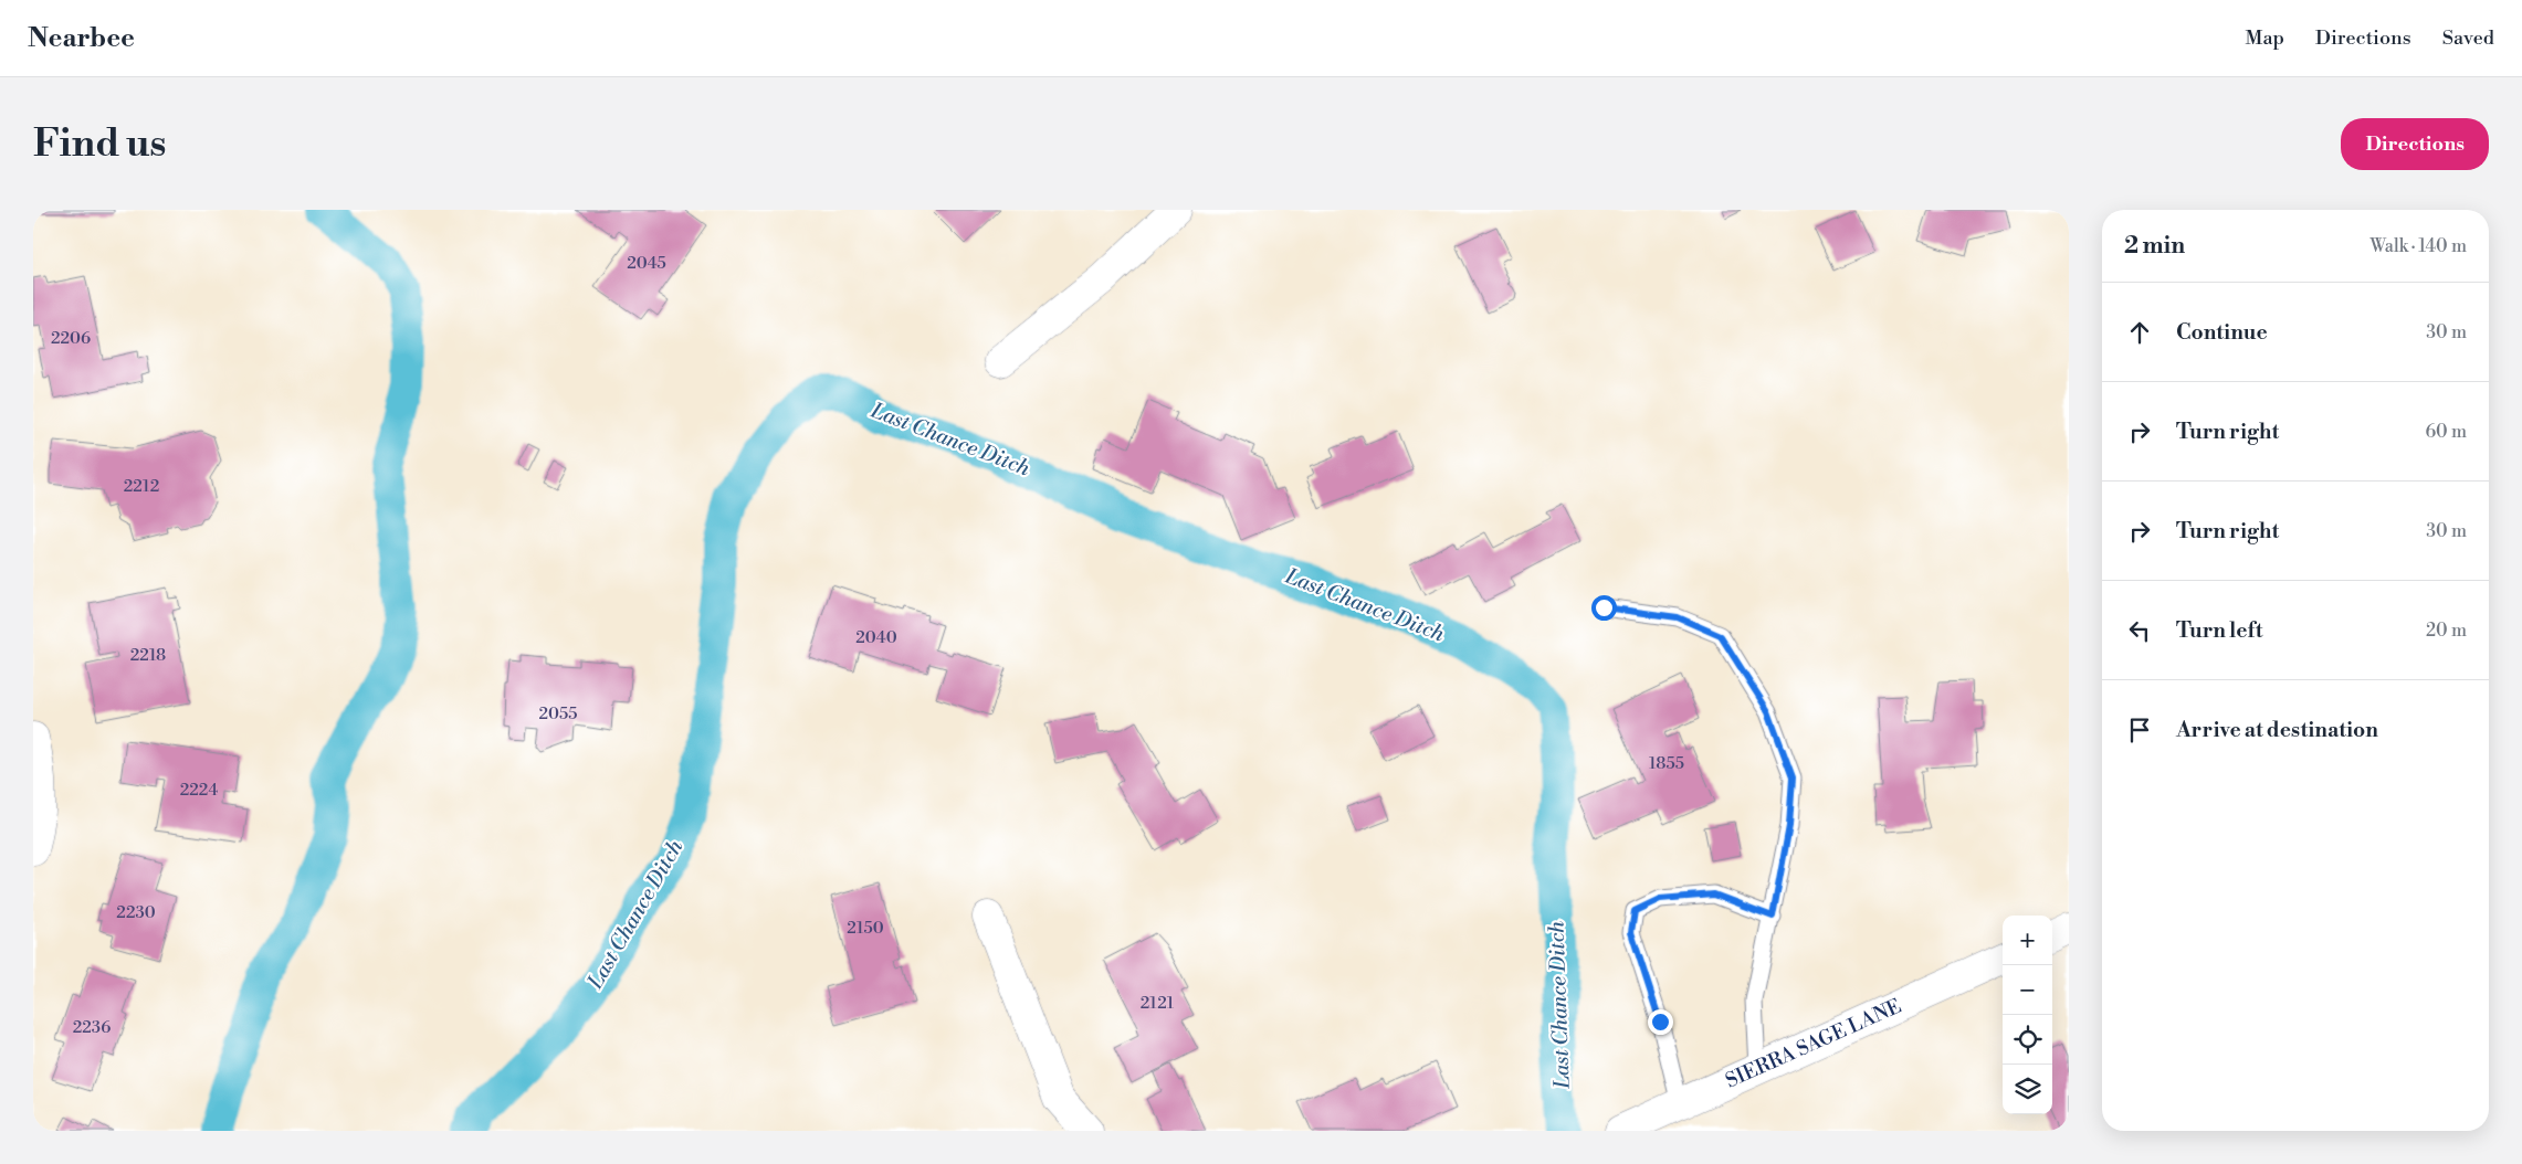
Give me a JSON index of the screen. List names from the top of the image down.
{
  "streets": {
    "street": ["SIERRA SAGE LANE"]
  },
  "water": ["Last Chance Ditch"],
  "house_numbers": [
    "2045",
    "2206",
    "2212",
    "2040",
    "2218",
    "2055",
    "1855",
    "2224",
    "2230",
    "2150",
    "2121",
    "2236"
  ],
  "page": {
    "header": "Nearbee",
    "nav": ["Map", "Directions", "Saved"],
    "buttons": "Directions",
    "title": "Find us",
    "heading": ["2 min", "Walk · 140 m"],
    "list": [
      ["Continue", "30 m"],
      ["Turn right", "60 m"],
      ["Turn right", "30 m"],
      ["Turn left", "20 m"],
      "Arrive at destination"
    ],
    "map_buttons": ["+", "−"]
  }
}
